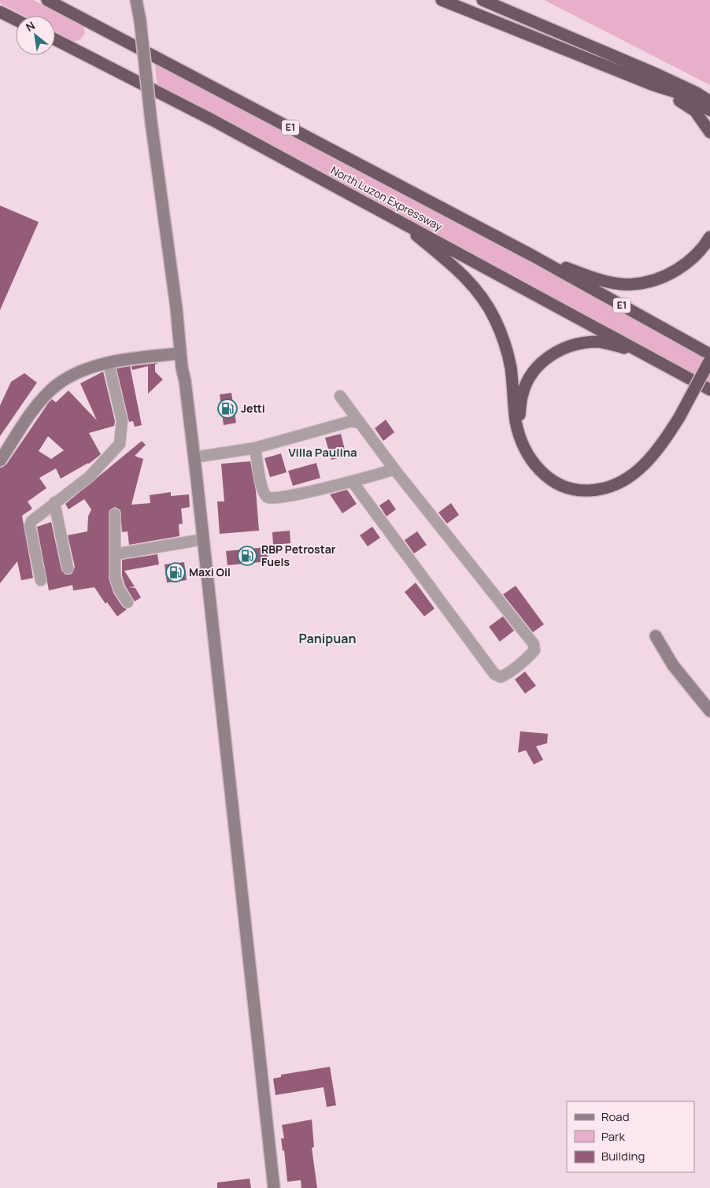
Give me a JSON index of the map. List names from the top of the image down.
{
  "streets": {
    "highway": ["E1", "North Luzon Expressway"]
  },
  "districts": ["Villa Paulina", "Panipuan"],
  "places": {
    "fuel station": ["Jetti", "RBP Petrostar Fuels", "Maxi Oil"]
  },
  "legend": ["Road", "Park", "Building"],
  "north": "top left"
}
